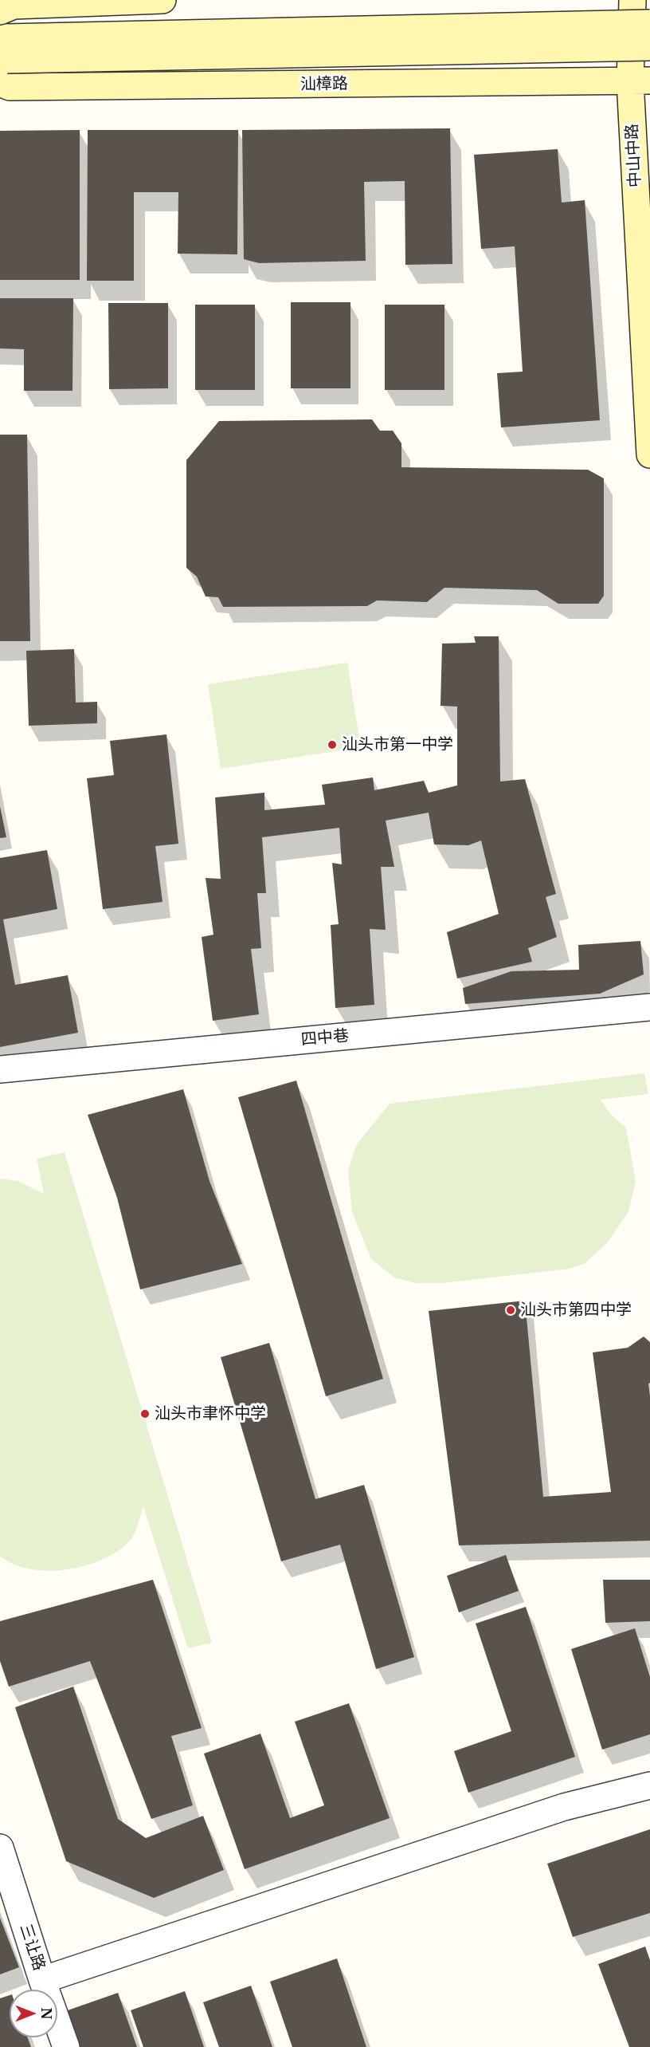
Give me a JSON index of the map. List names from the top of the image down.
{
  "streets": {
    "street": [
      "汕樟路",
      "中山中路",
      "四中巷",
      "三让路"
    ]
  },
  "crossings": [
    ["汕樟路", "中山中路"]
  ],
  "places": ["汕头市第一中学", "汕头市第四中学", "汕头市聿怀中学"],
  "north": "right"
}
